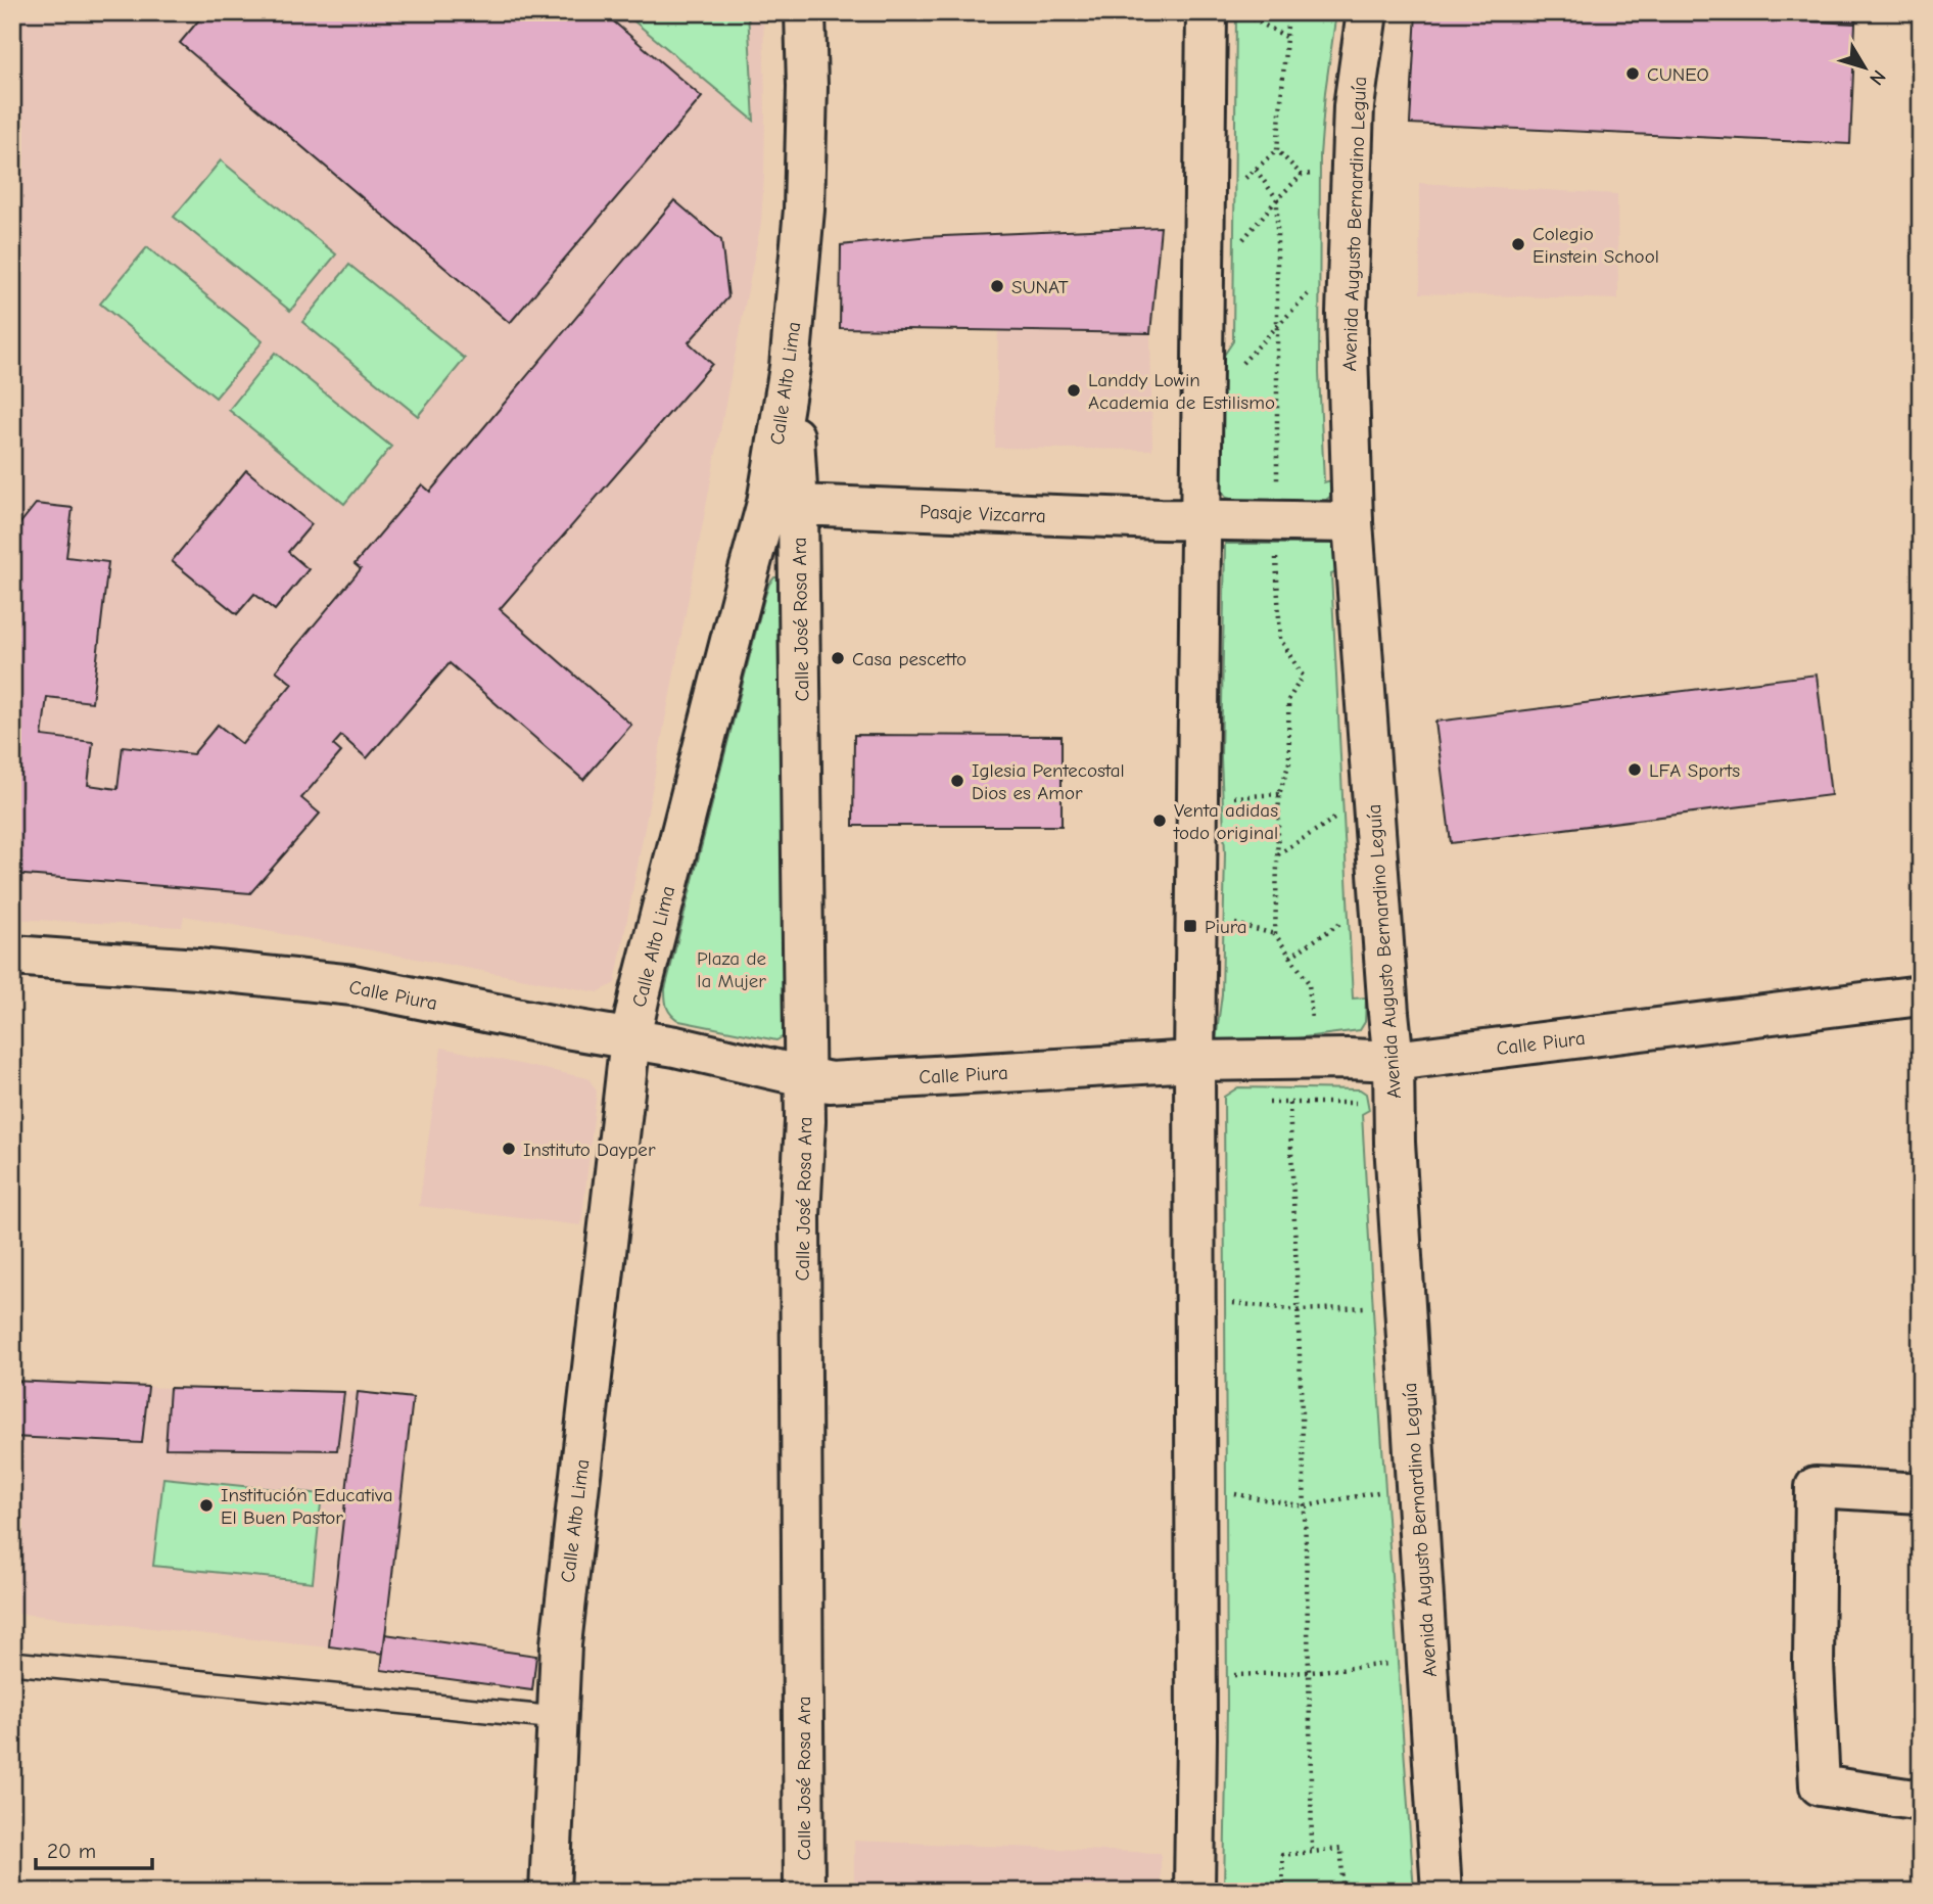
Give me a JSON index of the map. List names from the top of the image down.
{
  "streets": {
    "street": [
      "Avenida Augusto Bernardino Leguía",
      "Calle Alto Lima",
      "Pasaje Vizcarra",
      "Calle José Rosa Ara",
      "Calle Piura"
    ]
  },
  "crossings": [
    ["Avenida Augusto Bernardino Leguía", "Pasaje Vizcarra"],
    ["Avenida Augusto Bernardino Leguía", "Calle Piura"],
    ["Calle Alto Lima", "Pasaje Vizcarra"],
    ["Calle Alto Lima", "Calle José Rosa Ara"],
    ["Calle Alto Lima", "Calle Piura"],
    ["Pasaje Vizcarra", "Calle José Rosa Ara"],
    ["Calle José Rosa Ara", "Calle Piura"]
  ],
  "parks": ["Plaza de la Mujer"],
  "places": {
    "other": [
      "CUNEO",
      "Colegio Einstein School",
      "SUNAT",
      "Landdy Lowin Academia de Estilismo",
      "Casa pescetto",
      "LFA Sports",
      "Iglesia Pentecostal Dios es Amor",
      "Venta adidas todo original",
      "Instituto Dayper",
      "Institución Educativa El Buen Pastor"
    ],
    "transit": ["Piura"]
  },
  "scale_bar": "20 m",
  "north": "bottom right"
}
